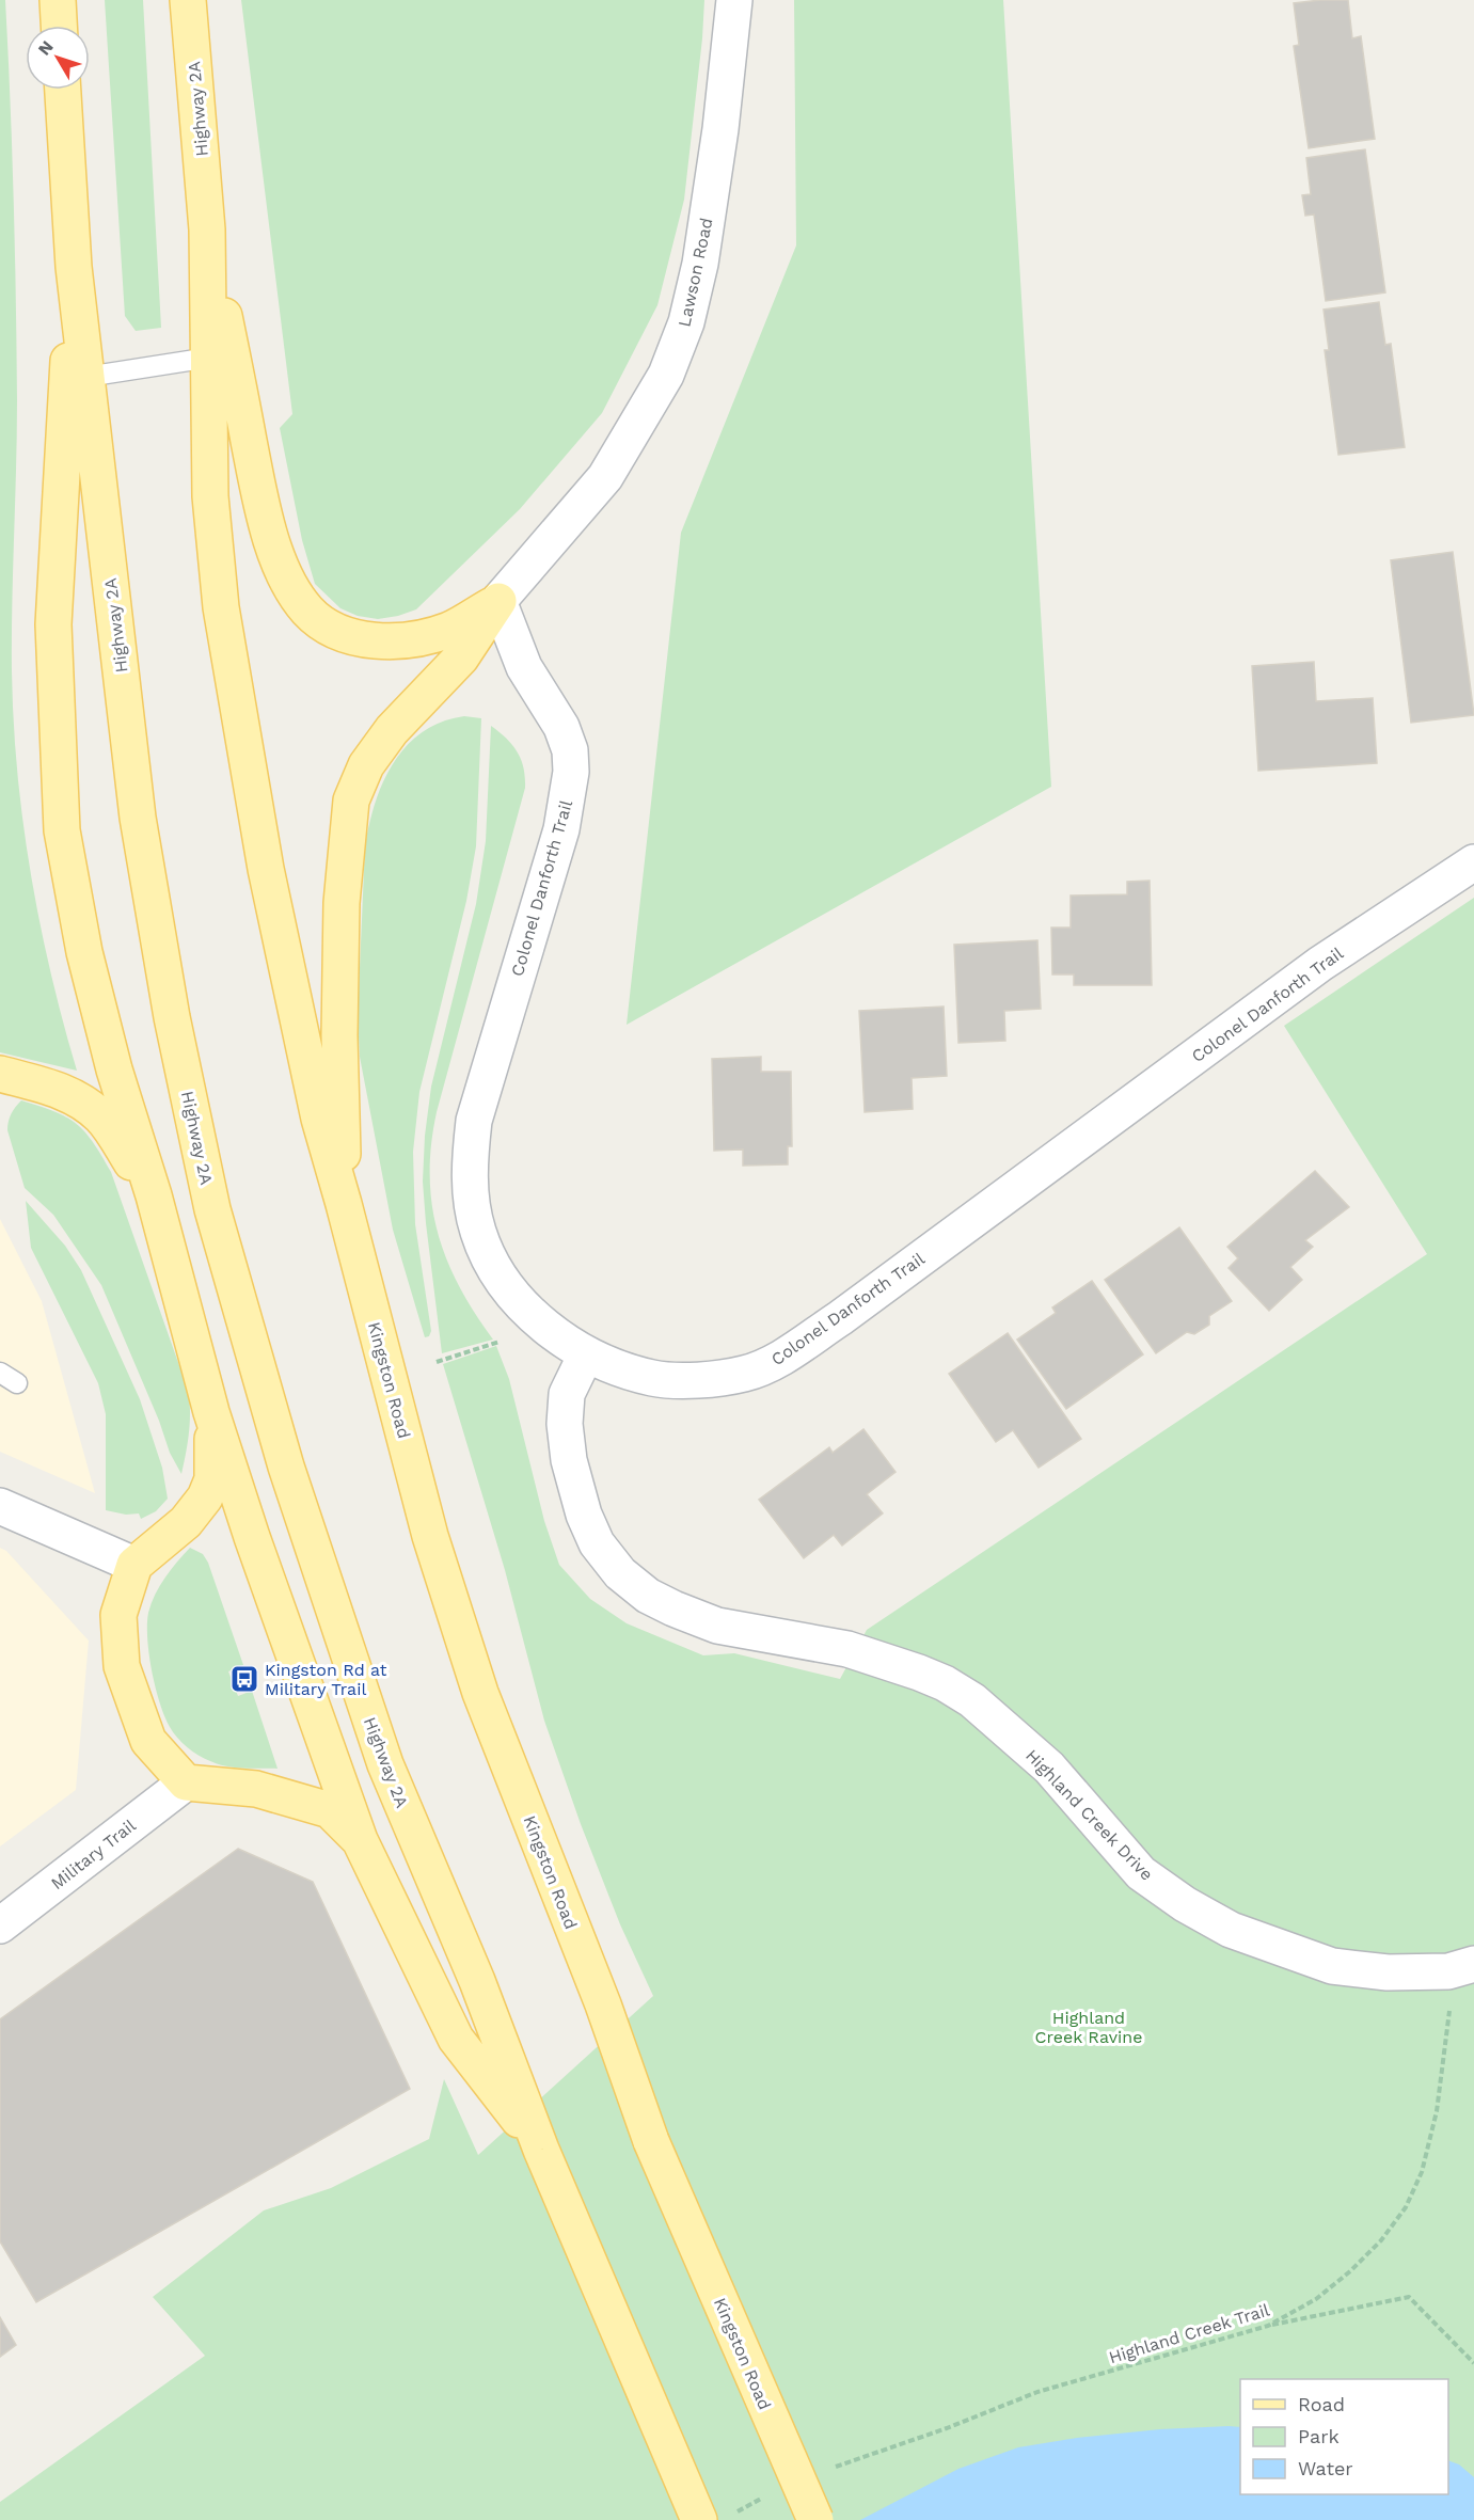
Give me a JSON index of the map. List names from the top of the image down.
{
  "streets": {
    "main road": ["Highway 2A", "Kingston Road"],
    "street": [
      "Lawson Road",
      "Colonel Danforth Trail",
      "Highland Creek Drive",
      "Military Trail"
    ],
    "path": ["Highland Creek Trail"]
  },
  "crossings": [
    ["Highway 2A", "Kingston Road"],
    ["Lawson Road", "Colonel Danforth Trail"],
    ["Colonel Danforth Trail", "Highland Creek Drive"],
    ["Highland Creek Drive", "Highland Creek Trail"]
  ],
  "parks": ["Highland Creek Ravine"],
  "places": {
    "bus stop": ["Kingston Rd at Military Trail"]
  },
  "legend": ["Road", "Park", "Water"],
  "north": "top left"
}
